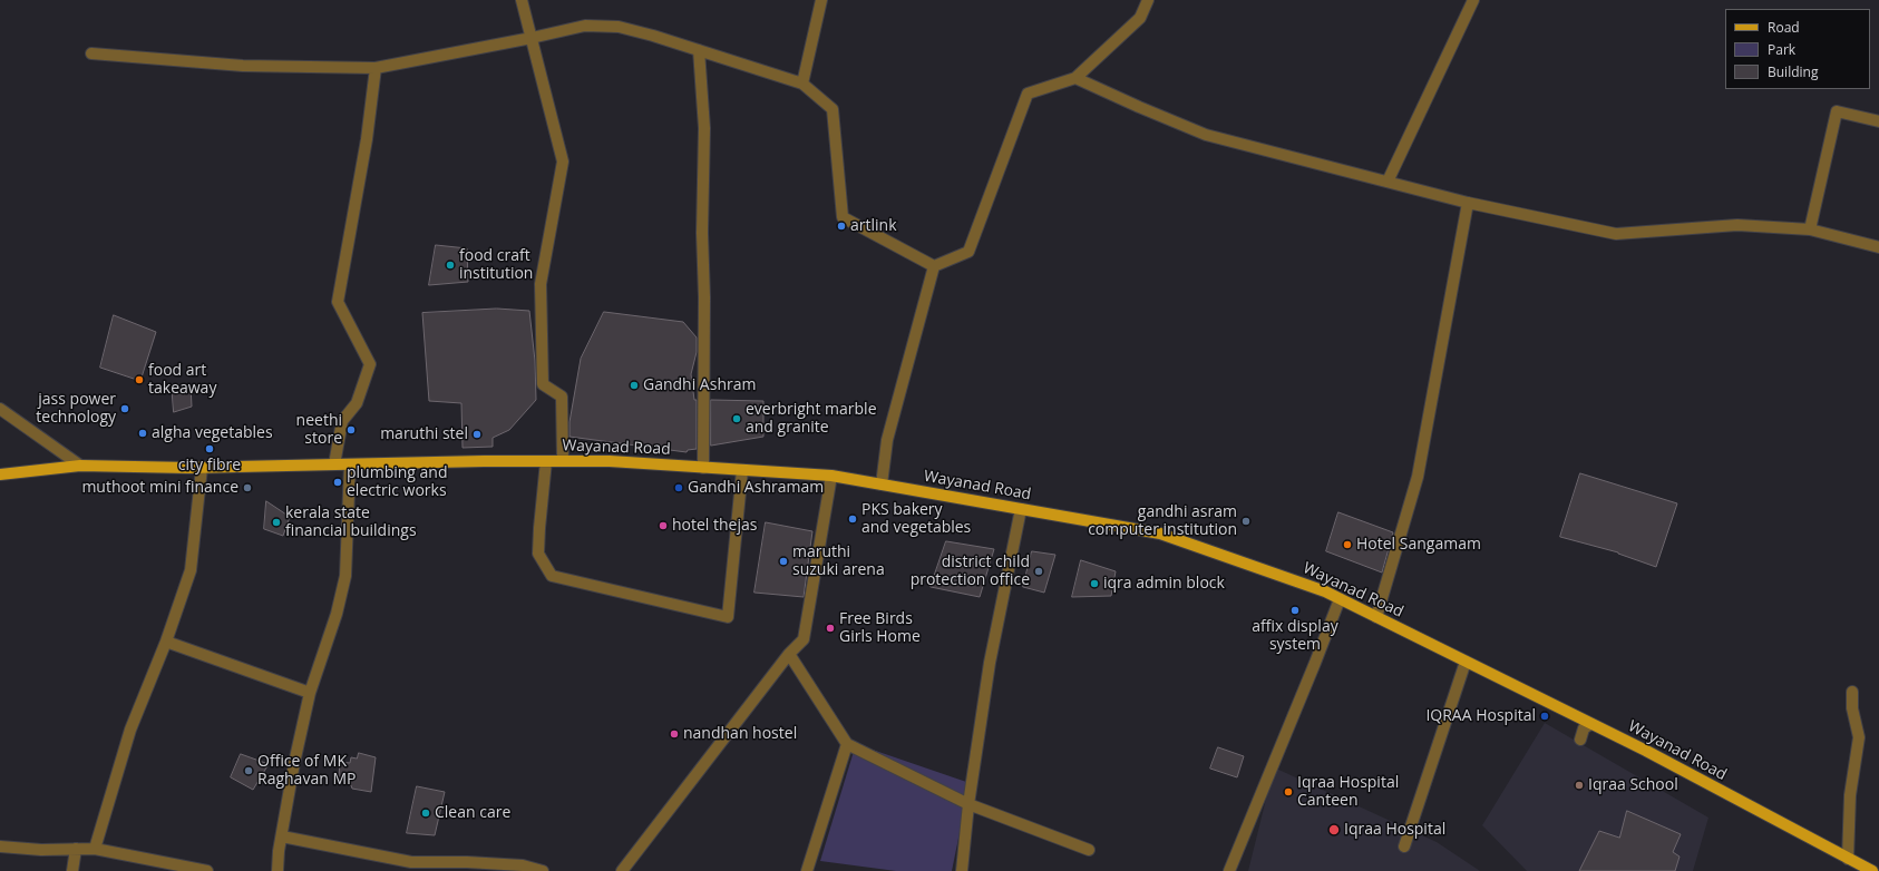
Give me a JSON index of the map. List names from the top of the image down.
{
  "streets": {
    "main road": ["Wayanad Road"]
  },
  "places": [
    "artlink",
    "food craft institution",
    "food art takeaway",
    "Gandhi Ashram",
    "jass power technology",
    "everbright marble and granite",
    "neethi store",
    "algha vegetables",
    "maruthi stel",
    "city fibre",
    "plumbing and electric works",
    "muthoot mini finance",
    "Gandhi Ashramam",
    "PKS bakery and vegetables",
    "gandhi asram computer institution",
    "kerala state financial buildings",
    "hotel thejas",
    "Hotel Sangamam",
    "maruthi suzuki arena",
    "district child protection office",
    "iqra admin block",
    "affix display system",
    "Free Birds Girls Home",
    "IQRAA Hospital",
    "nandhan hostel",
    "Office of MK Raghavan MP",
    "Iqraa School",
    "Iqraa Hospital Canteen",
    "Clean care",
    "Iqraa Hospital"
  ],
  "legend": ["Road", "Park", "Building"]
}
